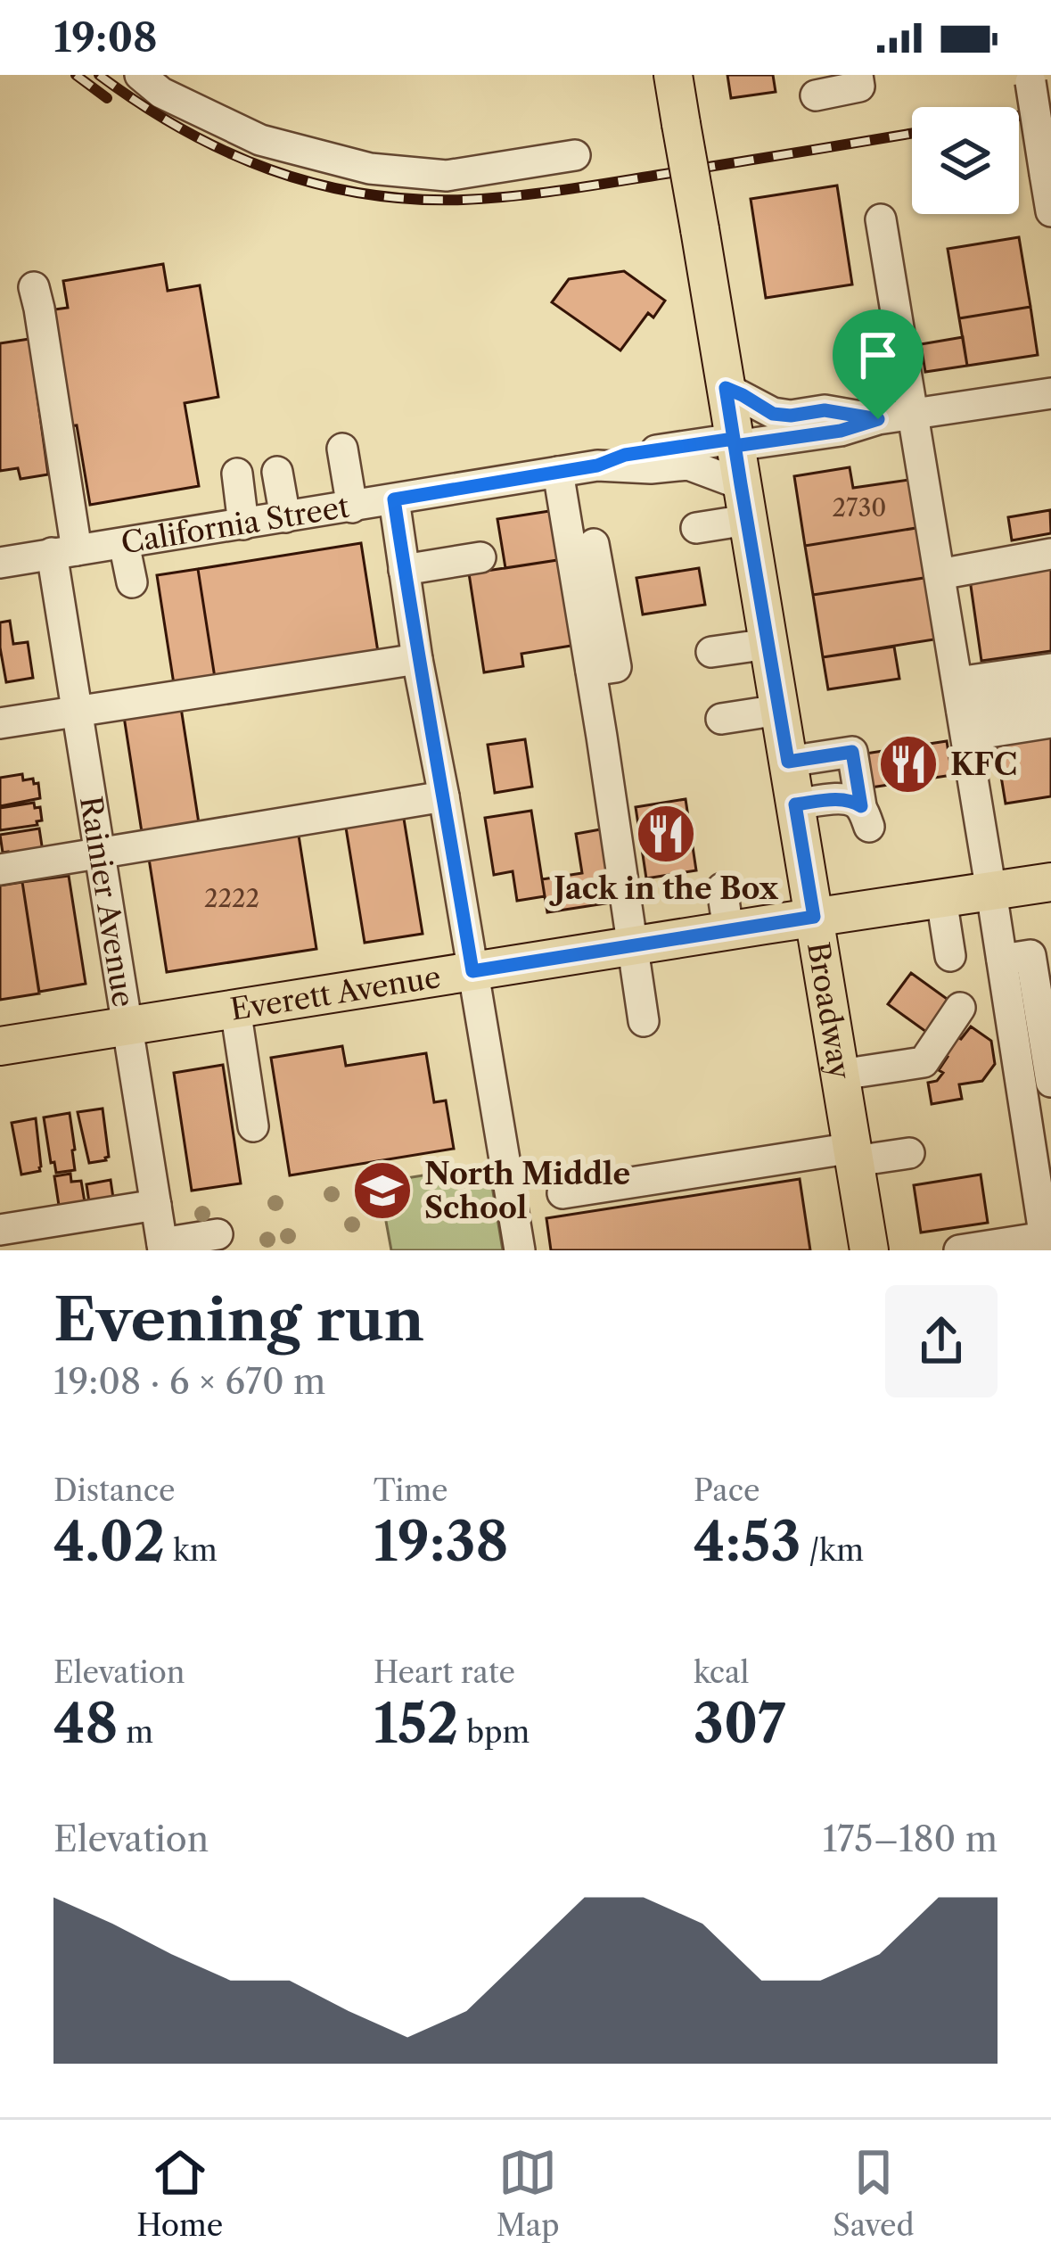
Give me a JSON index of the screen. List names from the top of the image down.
{
  "streets": {
    "main road": ["Everett Avenue", "Broadway"],
    "street": ["California Street", "Rainier Avenue"]
  },
  "crossings": [
    ["California Street", "Rainier Avenue"],
    ["California Street", "Broadway"],
    ["Rainier Avenue", "Everett Avenue"],
    ["Everett Avenue", "Broadway"]
  ],
  "places": {
    "restaurant": ["KFC", "Jack in the Box"],
    "school or university": ["North Middle School"]
  },
  "house_numbers": ["2730", "2222"],
  "page": {
    "status": "19:08",
    "heading": ["Evening run", "19:08 · 6 × 670 m"],
    "stats": [
      ["Distance", "4.02 km"],
      ["Time", "19:38"],
      ["Pace", "4:53 /km"],
      ["Elevation", "48 m"],
      ["Heart rate", "152 bpm"],
      ["kcal", "307"]
    ],
    "chart": ["Elevation", "175–180 m"],
    "tabs": ["Home", "Map", "Saved"]
  }
}
